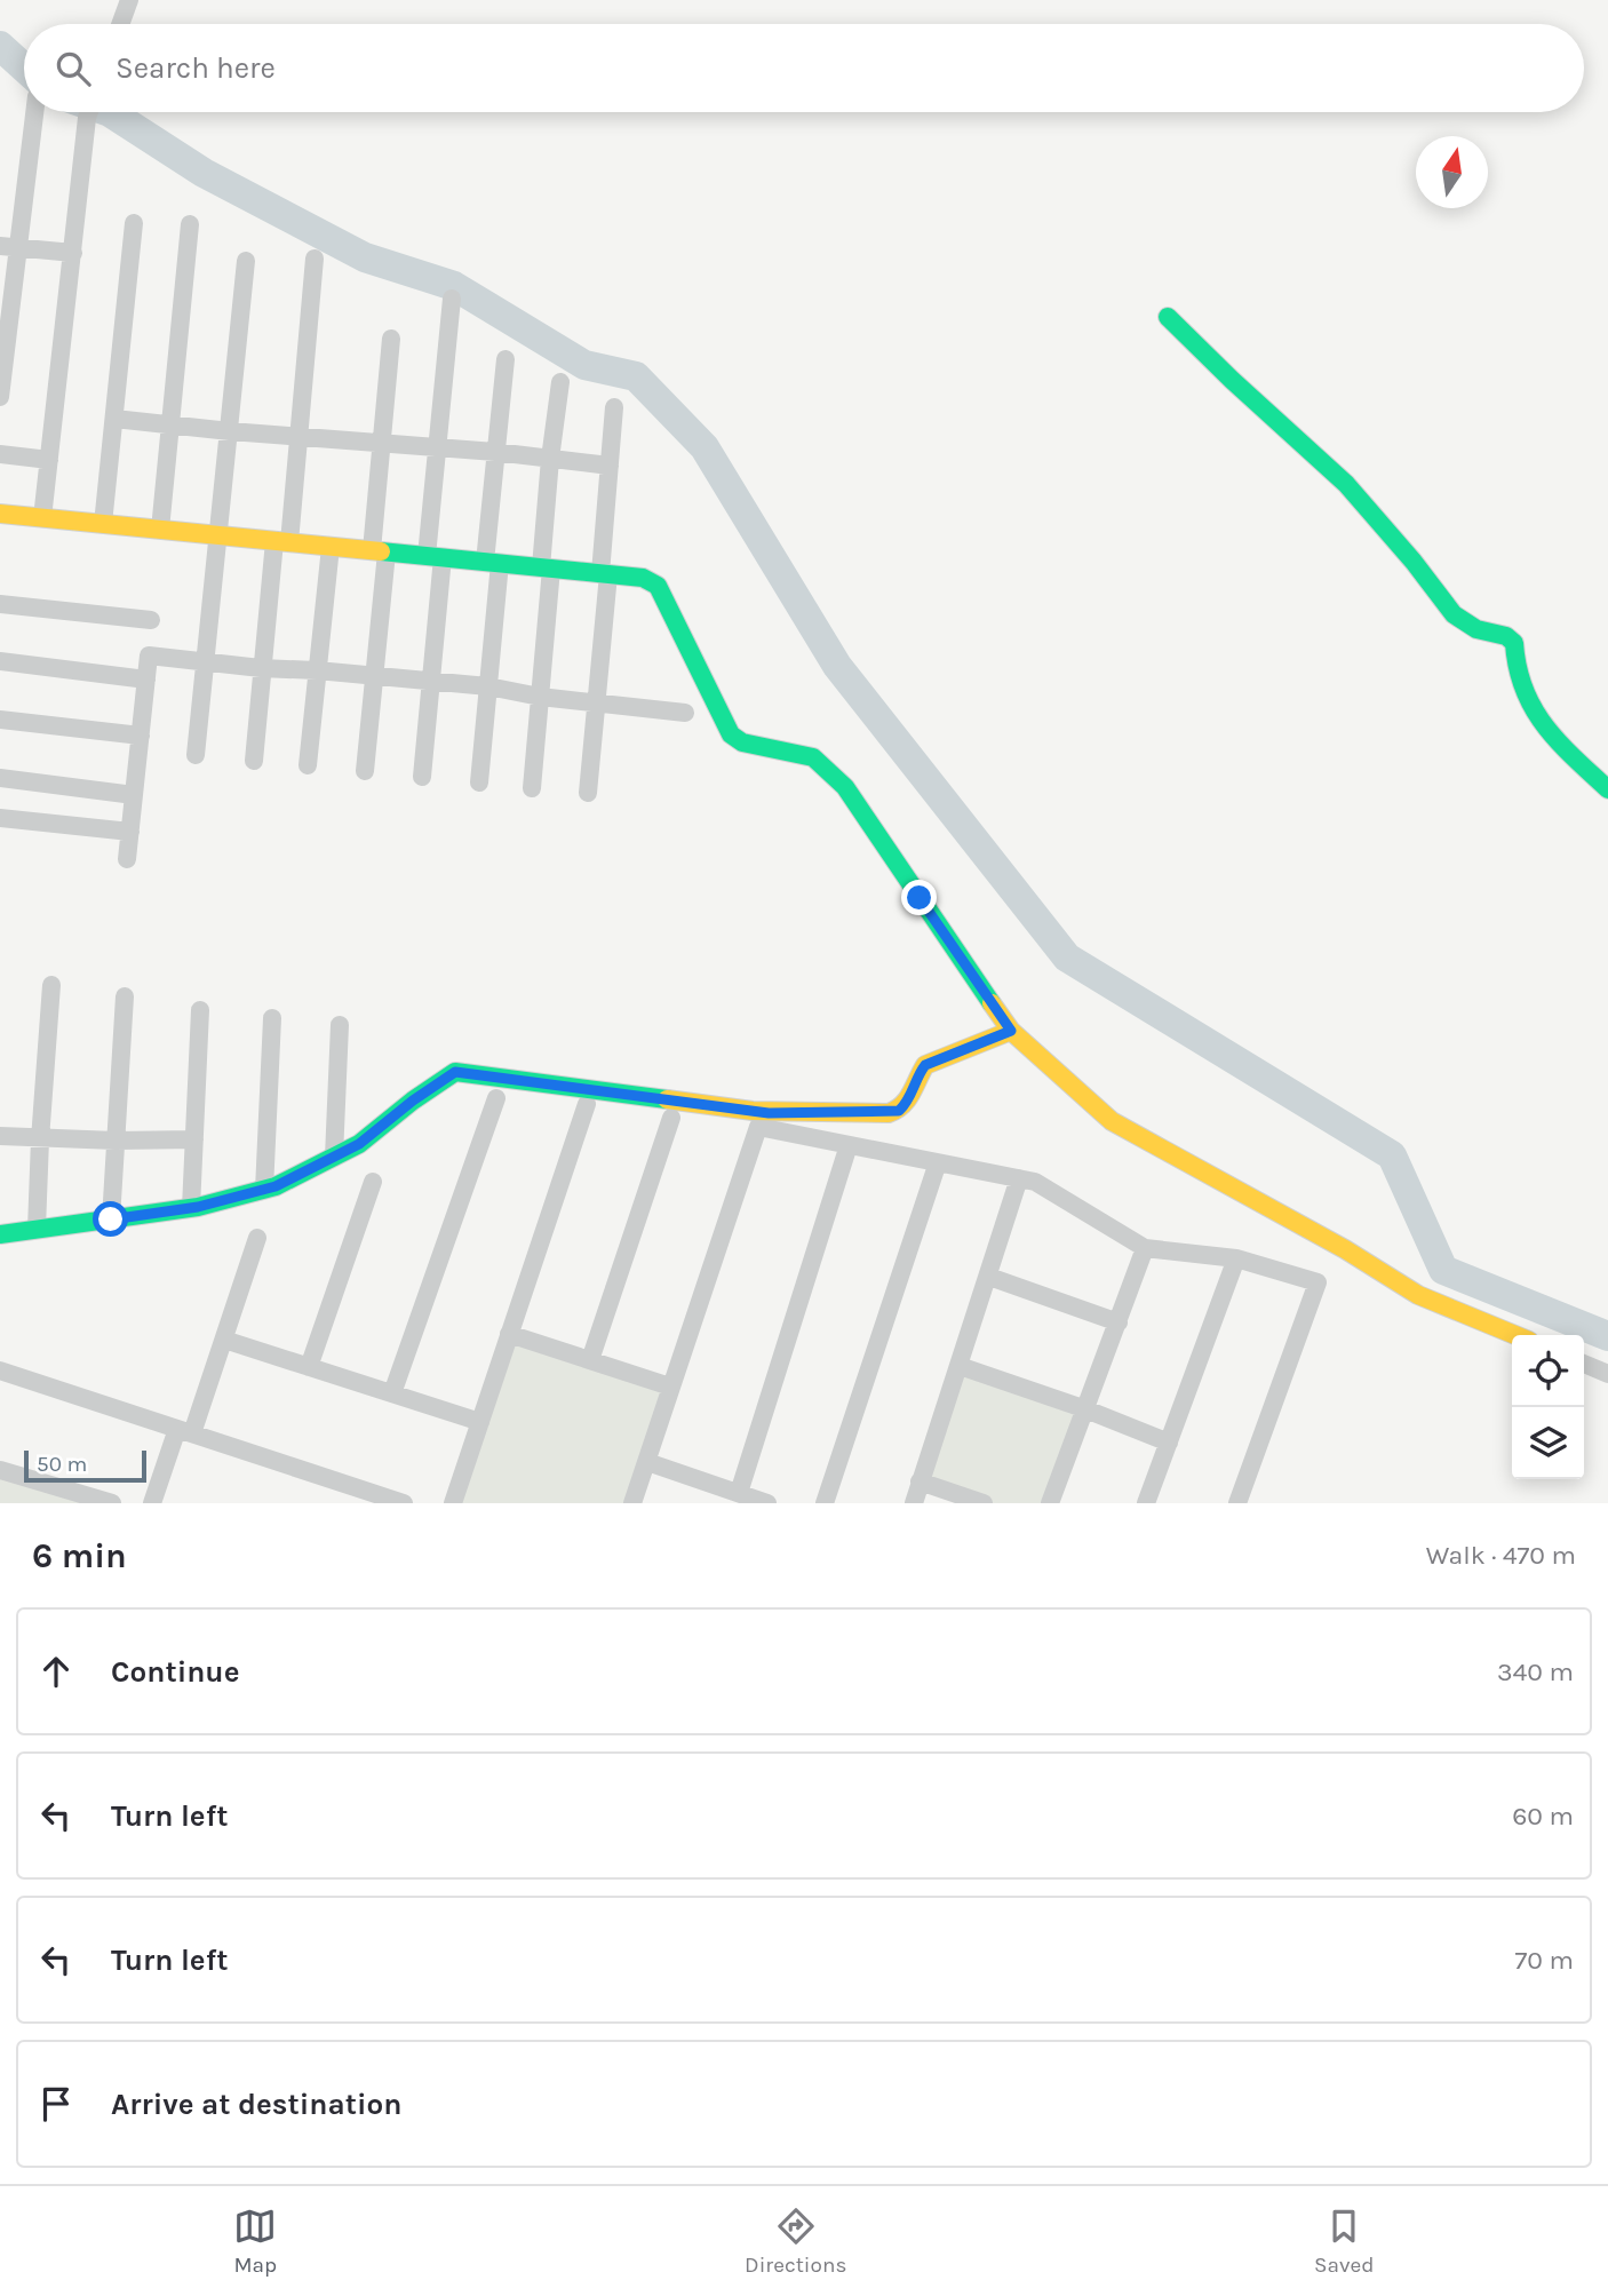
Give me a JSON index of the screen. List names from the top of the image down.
{
  "scale_bar": "50 m",
  "north": "top",
  "page": {
    "search": "Search here",
    "scale": "50 m",
    "heading": ["6 min", "Walk · 470 m"],
    "list": [
      ["Continue", "340 m"],
      ["Turn left", "60 m"],
      ["Turn left", "70 m"],
      "Arrive at destination"
    ],
    "nav": ["Map", "Directions", "Saved"]
  }
}
